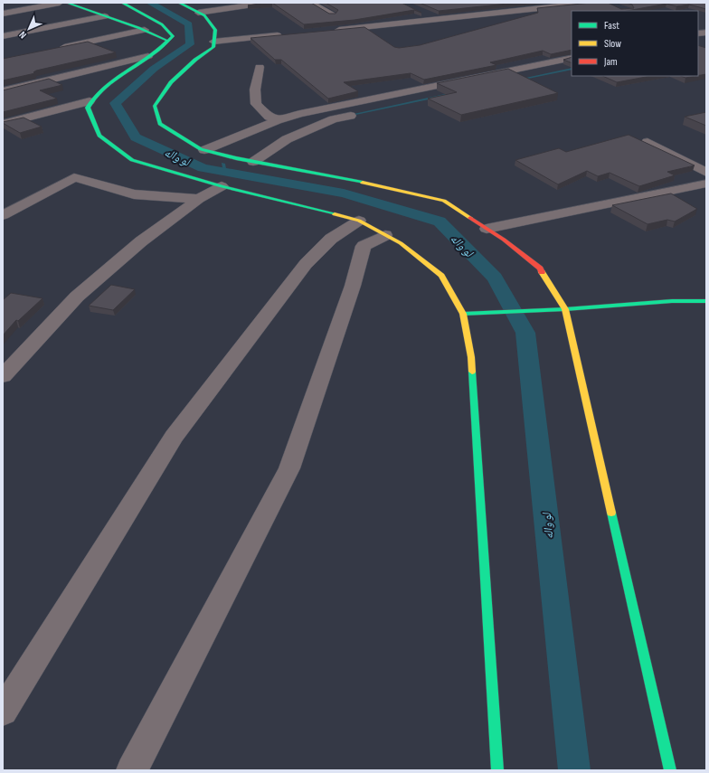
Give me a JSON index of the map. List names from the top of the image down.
{
  "water": ["لو واله"],
  "legend": ["Fast", "Slow", "Jam"],
  "north": "bottom left"
}
